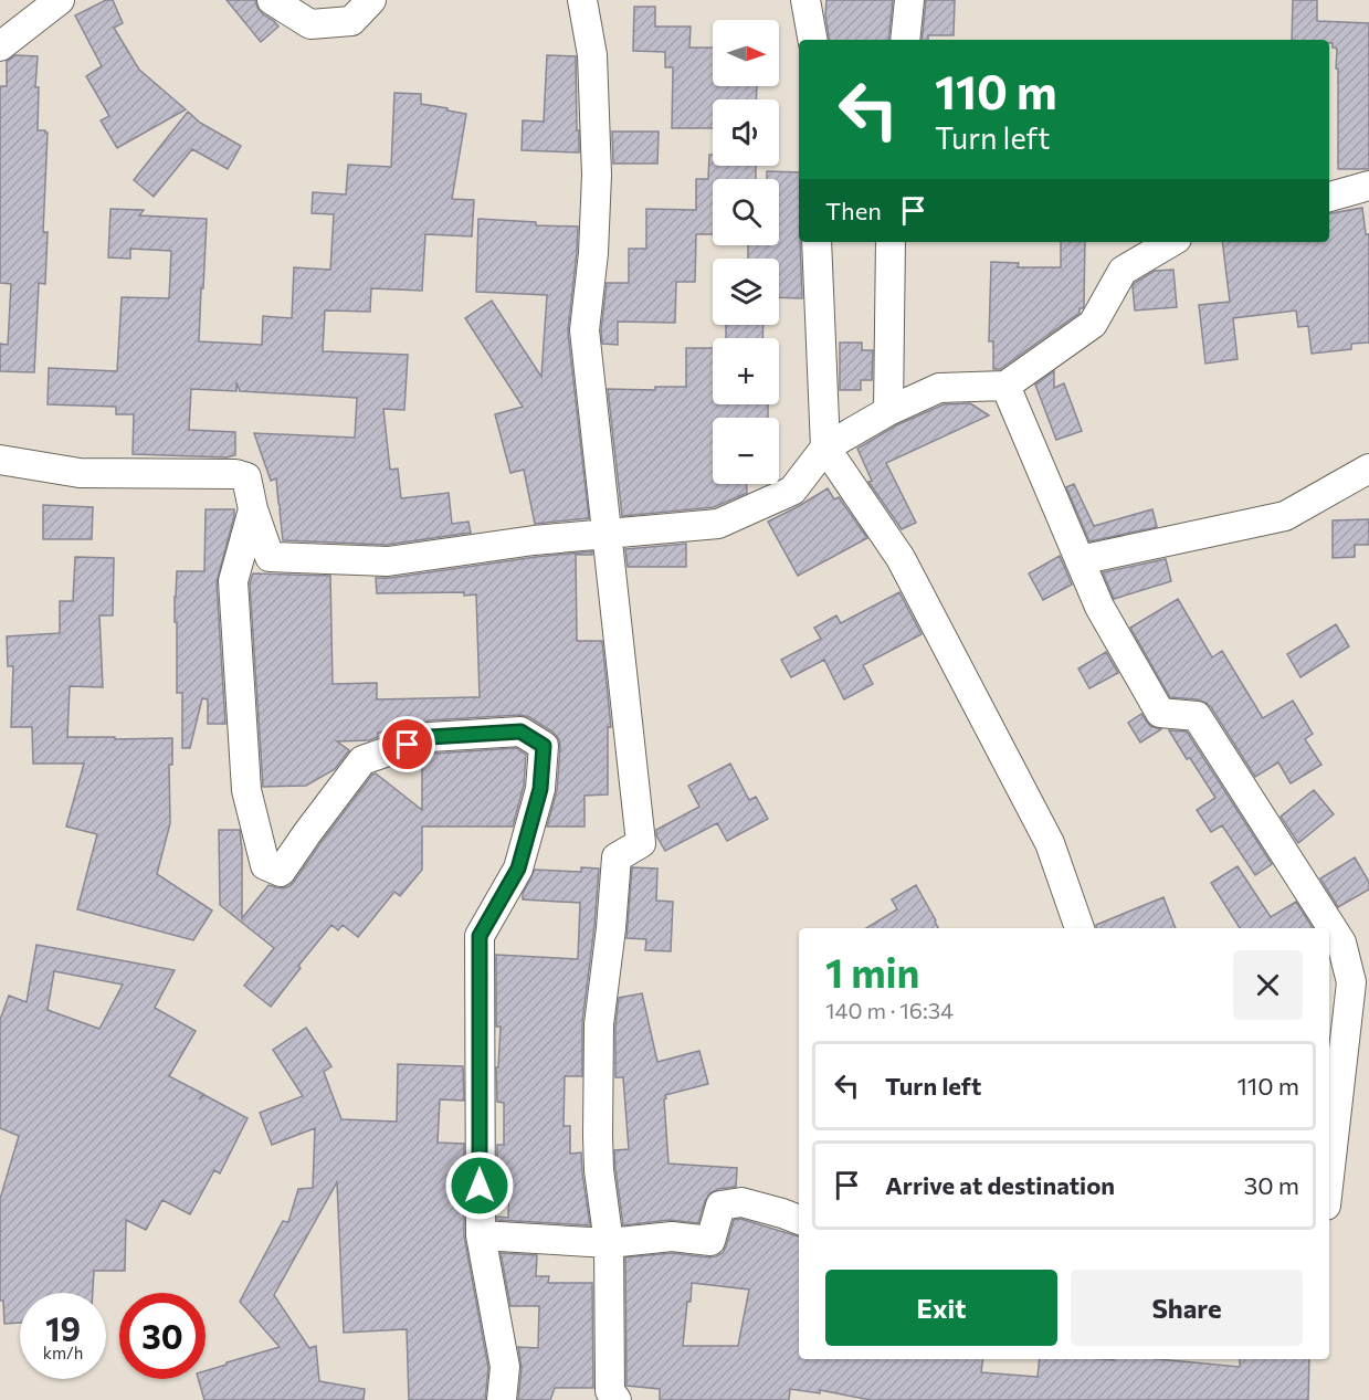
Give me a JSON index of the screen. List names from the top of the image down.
{
  "north": "right",
  "page": {
    "map_buttons": ["+", "−"],
    "turn": ["110 m", "Turn left"],
    "then": "Then",
    "heading": ["1 min", "140 m · 16:34"],
    "list": [
      {
        "name": "Turn left",
        "value": "110 m"
      },
      {
        "name": "Arrive at destination",
        "value": "30 m"
      }
    ],
    "buttons": ["Exit", "Share"],
    "speed": "19 km/h",
    "limit": "30"
  }
}
